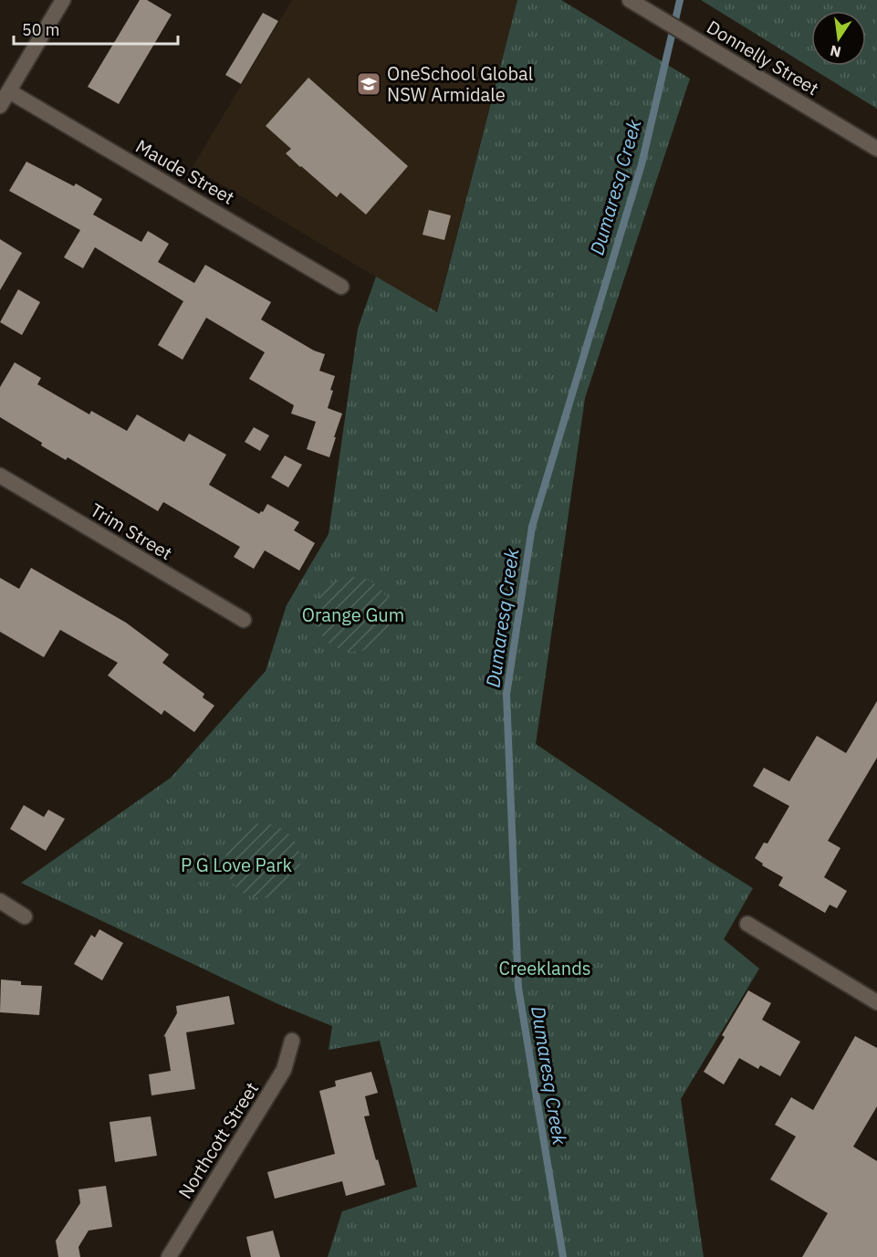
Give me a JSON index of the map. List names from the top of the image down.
{
  "streets": {
    "street": [
      "Donnelly Street",
      "Maude Street",
      "Trim Street",
      "Northcott Street"
    ]
  },
  "water": ["Dumaresq Creek"],
  "parks": ["Orange Gum", "P G Love Park", "Creeklands"],
  "places": {
    "school or university": ["OneSchool Global NSW Armidale"]
  },
  "scale_bar": "50 m",
  "north": "bottom"
}
